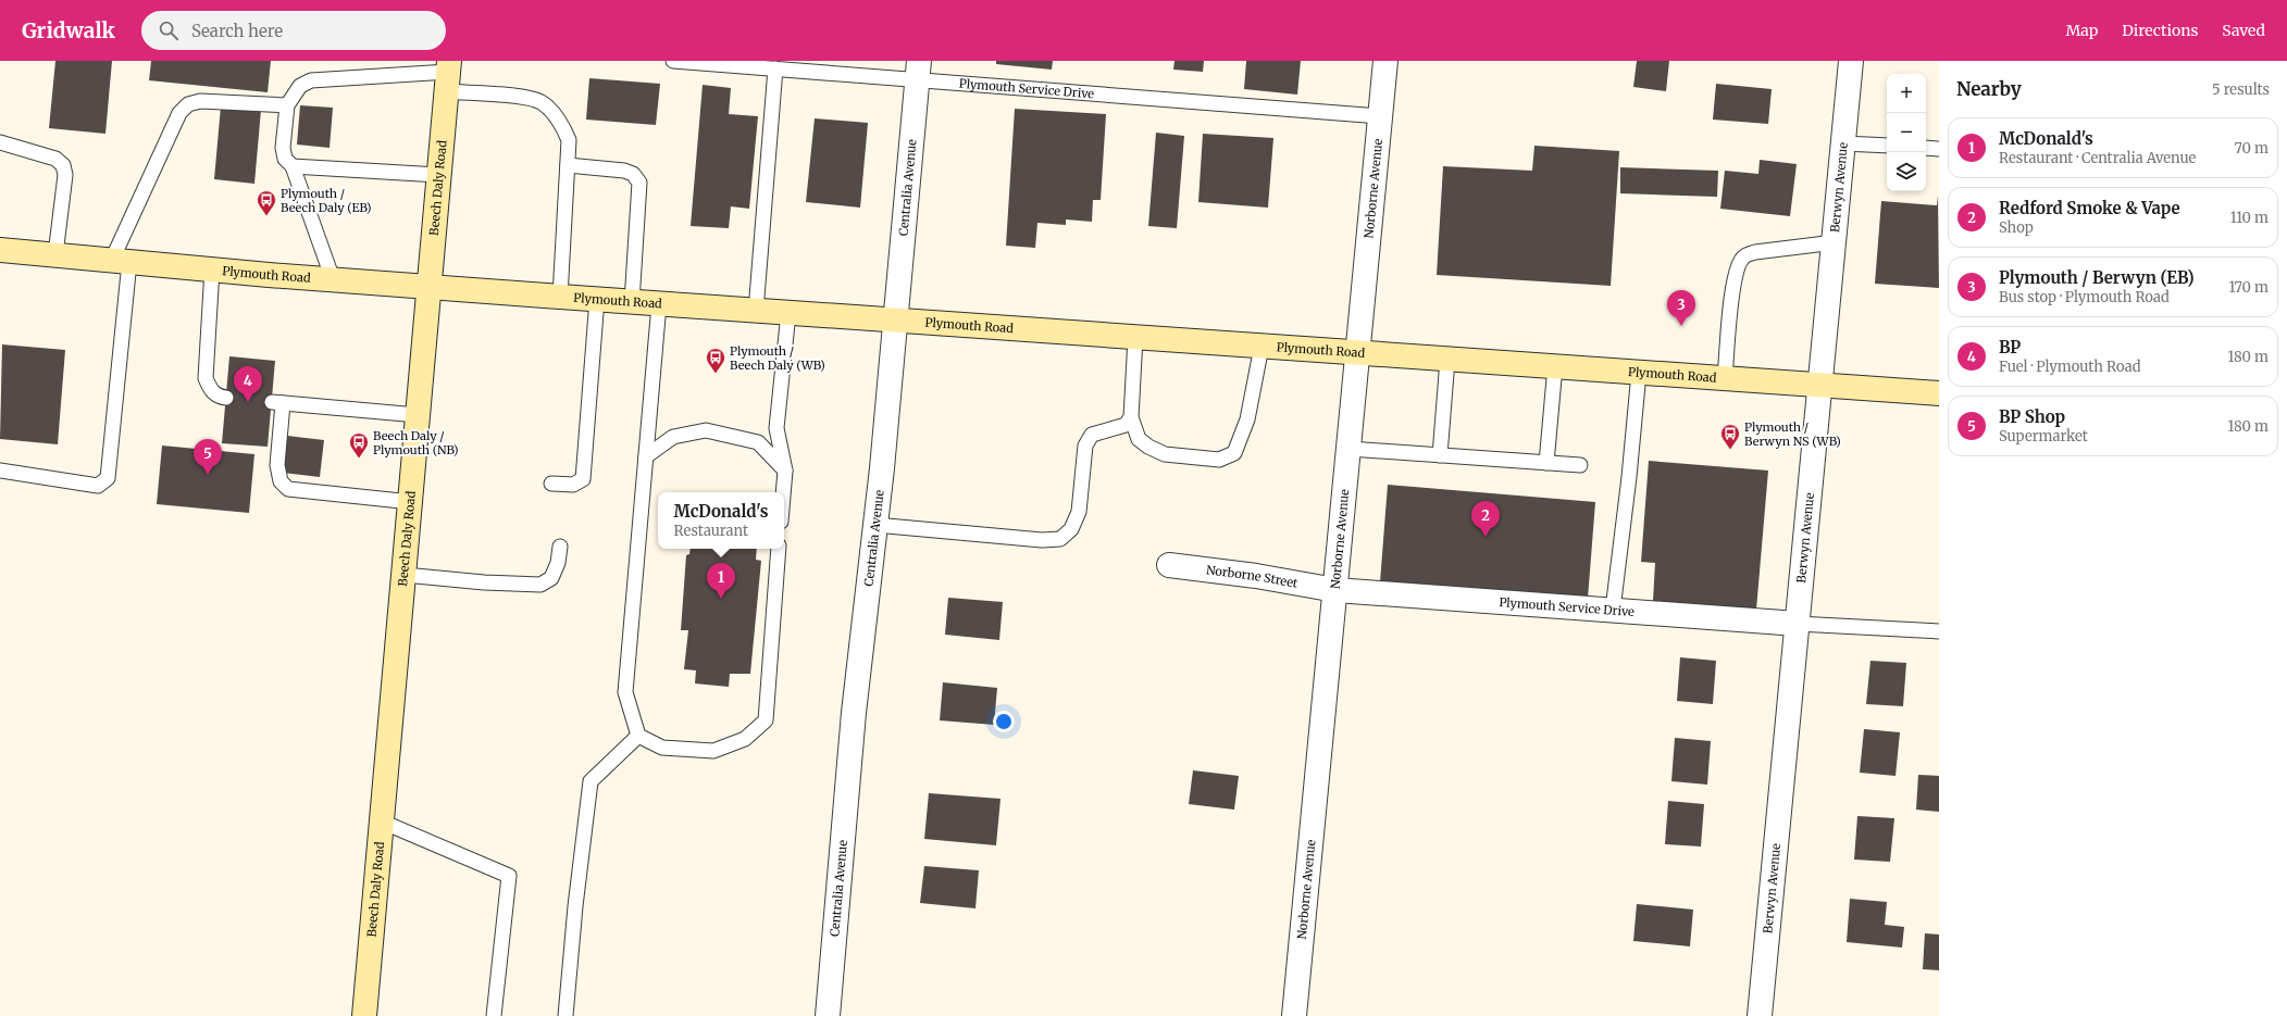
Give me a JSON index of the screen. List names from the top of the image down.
{
  "streets": {
    "main road": ["Beech Daly Road", "Plymouth Road"],
    "street": [
      "Plymouth Service Drive",
      "Centralia Avenue",
      "Norborne Avenue",
      "Berwyn Avenue",
      "Norborne Street"
    ]
  },
  "crossings": [
    ["Plymouth Service Drive", "Centralia Avenue"],
    ["Plymouth Service Drive", "Norborne Avenue"],
    ["Plymouth Service Drive", "Berwyn Avenue"],
    ["Plymouth Service Drive", "Norborne Street"],
    ["Beech Daly Road", "Plymouth Road"],
    ["Centralia Avenue", "Plymouth Road"],
    ["Norborne Avenue", "Plymouth Road"],
    ["Norborne Avenue", "Norborne Street"],
    ["Berwyn Avenue", "Plymouth Road"]
  ],
  "places": {
    "bus stop": [
      "Plymouth / Beech Daly (EB)",
      "Plymouth / Beech Daly (WB)",
      "Plymouth / Berwyn NS (WB)",
      "Beech Daly / Plymouth (NB)"
    ]
  },
  "page": {
    "header": "Gridwalk",
    "search": "Search here",
    "nav": ["Map", "Directions", "Saved"],
    "heading": ["Nearby", "5 results"],
    "map_buttons": ["+", "−"],
    "list": [
      {
        "mark": "1",
        "name": "McDonald's",
        "note": "Restaurant · Centralia Avenue",
        "value": "70 m"
      },
      {
        "mark": "2",
        "name": "Redford Smoke & Vape",
        "note": "Shop",
        "value": "110 m"
      },
      {
        "mark": "3",
        "name": "Plymouth / Berwyn (EB)",
        "note": "Bus stop · Plymouth Road",
        "value": "170 m"
      },
      {
        "mark": "4",
        "name": "BP",
        "note": "Fuel · Plymouth Road",
        "value": "180 m"
      },
      {
        "mark": "5",
        "name": "BP Shop",
        "note": "Supermarket",
        "value": "180 m"
      }
    ],
    "pins": [
      "3",
      "4",
      "5",
      "2",
      "1"
    ],
    "popup": ["McDonald's", "Restaurant"]
  }
}
